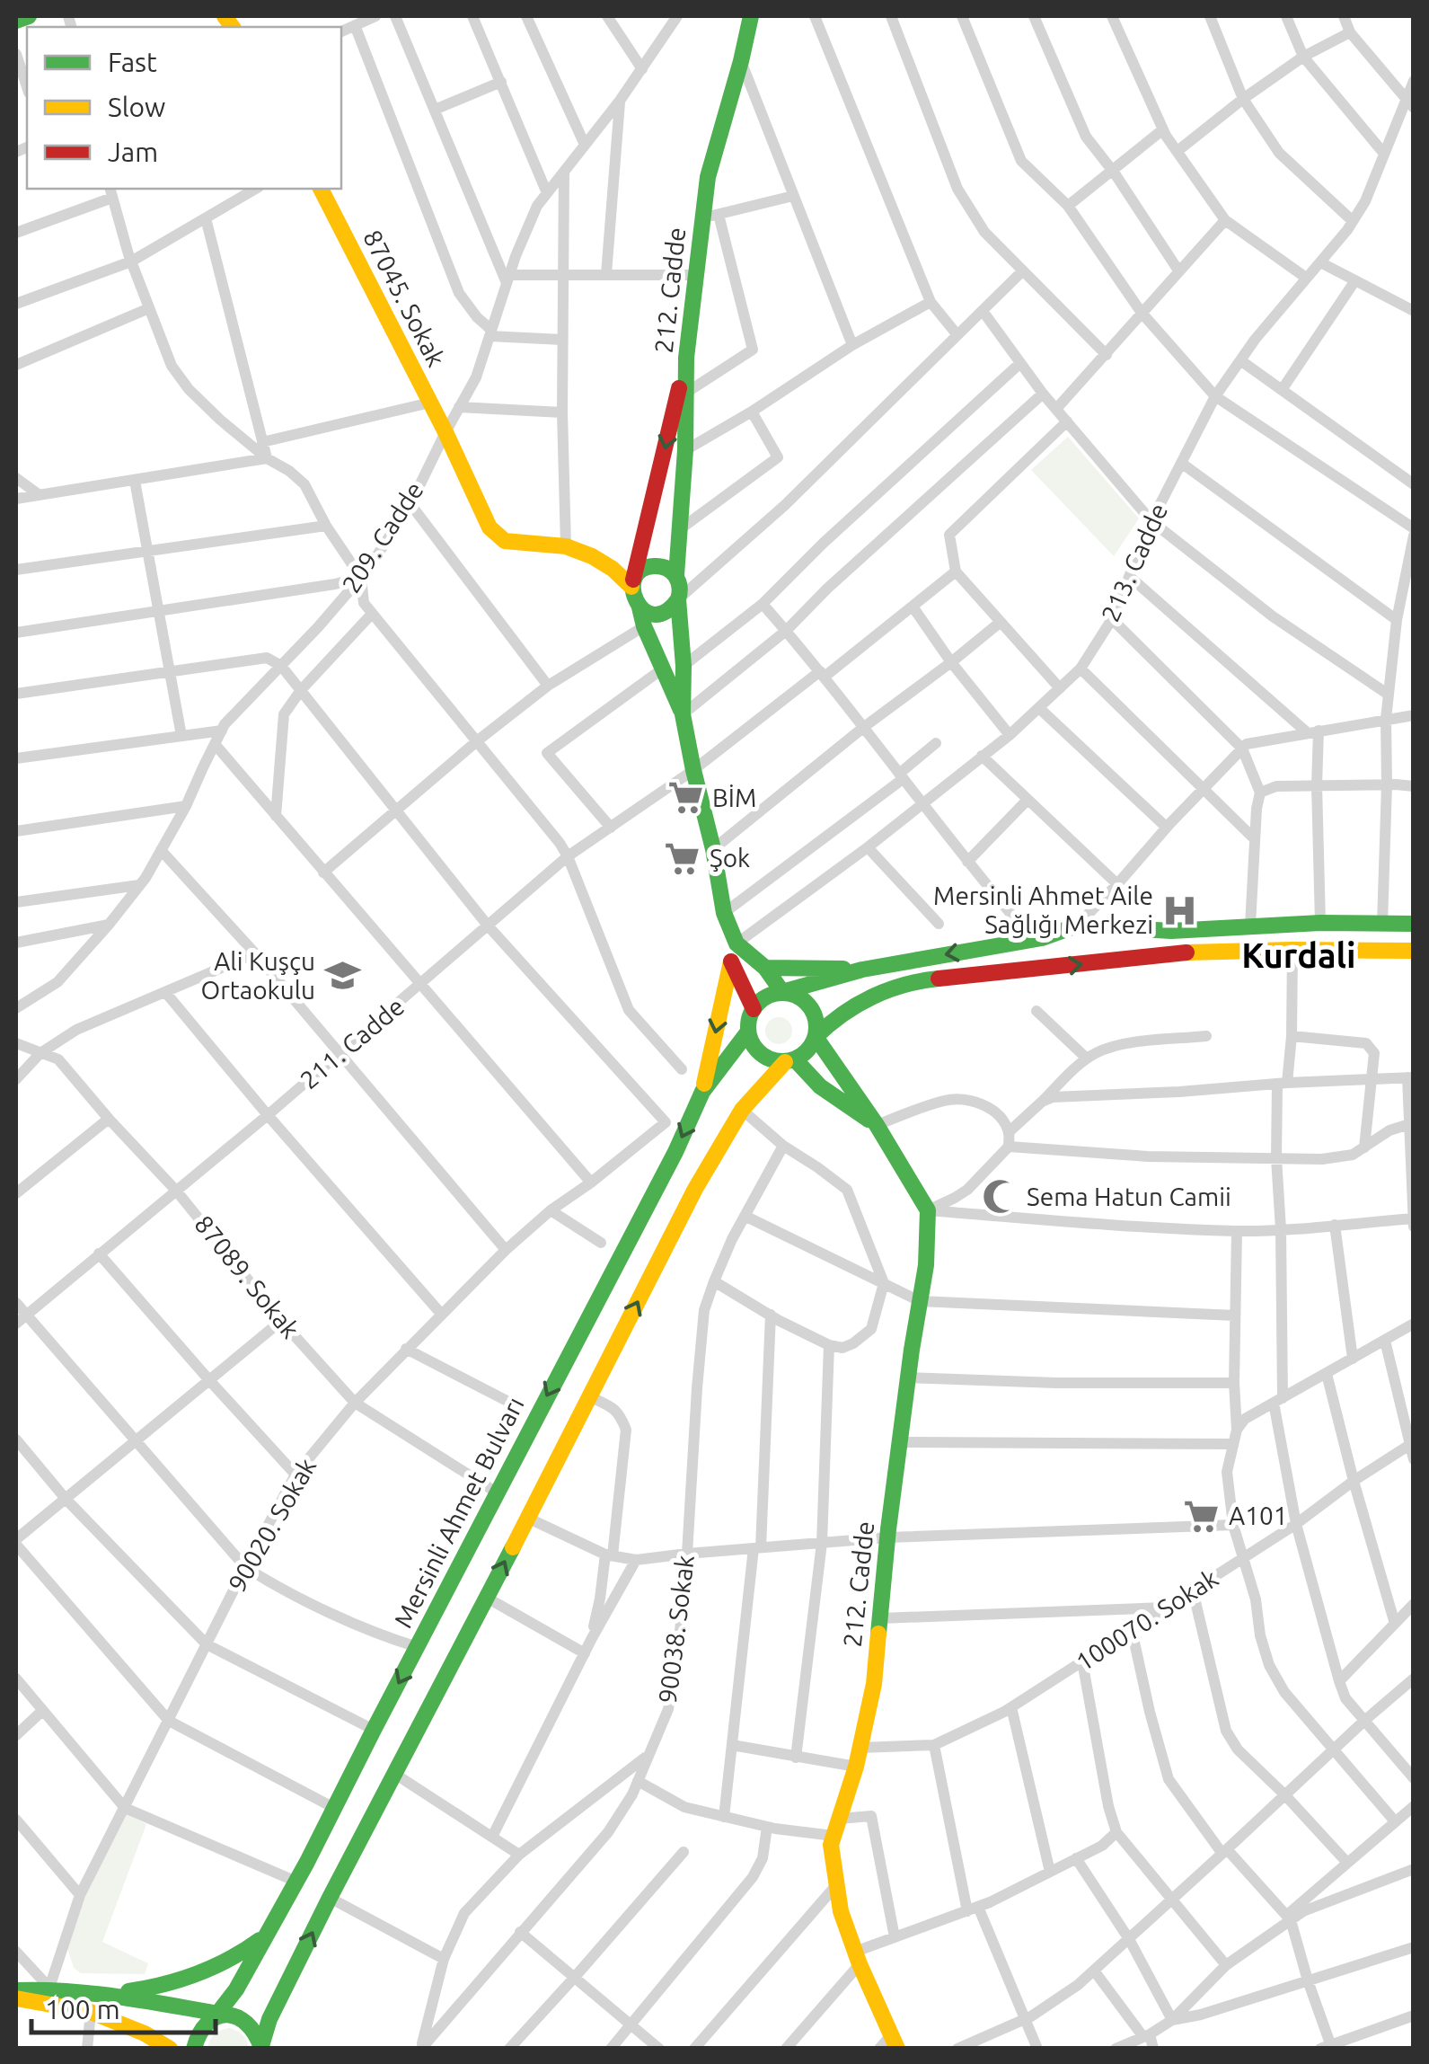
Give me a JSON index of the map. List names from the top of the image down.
{
  "streets": {
    "main road": ["212. Cadde", "87045. Sokak", "Mersinli Ahmet Bulvarı"],
    "street": [
      "209. Cadde",
      "213. Cadde",
      "211. Cadde",
      "87089. Sokak",
      "90020. Sokak",
      "100070. Sokak",
      "90038. Sokak"
    ]
  },
  "crossings": [
    ["212. Cadde", "87045. Sokak"],
    ["212. Cadde", "100070. Sokak"],
    ["87045. Sokak", "209. Cadde"],
    ["211. Cadde", "87089. Sokak"],
    ["211. Cadde", "90020. Sokak"],
    ["87089. Sokak", "Mersinli Ahmet Bulvarı"],
    ["87089. Sokak", "90020. Sokak"]
  ],
  "districts": ["Kurdali"],
  "places": {
    "supermarket": ["BİM", "Şok", "A101"],
    "hospital": ["Mersinli Ahmet Aile Sağlığı Merkezi"],
    "school or university": ["Ali Kuşçu Ortaokulu"],
    "mosque": ["Sema Hatun Camii"]
  },
  "legend": ["Fast", "Slow", "Jam"],
  "scale_bar": "100 m"
}
